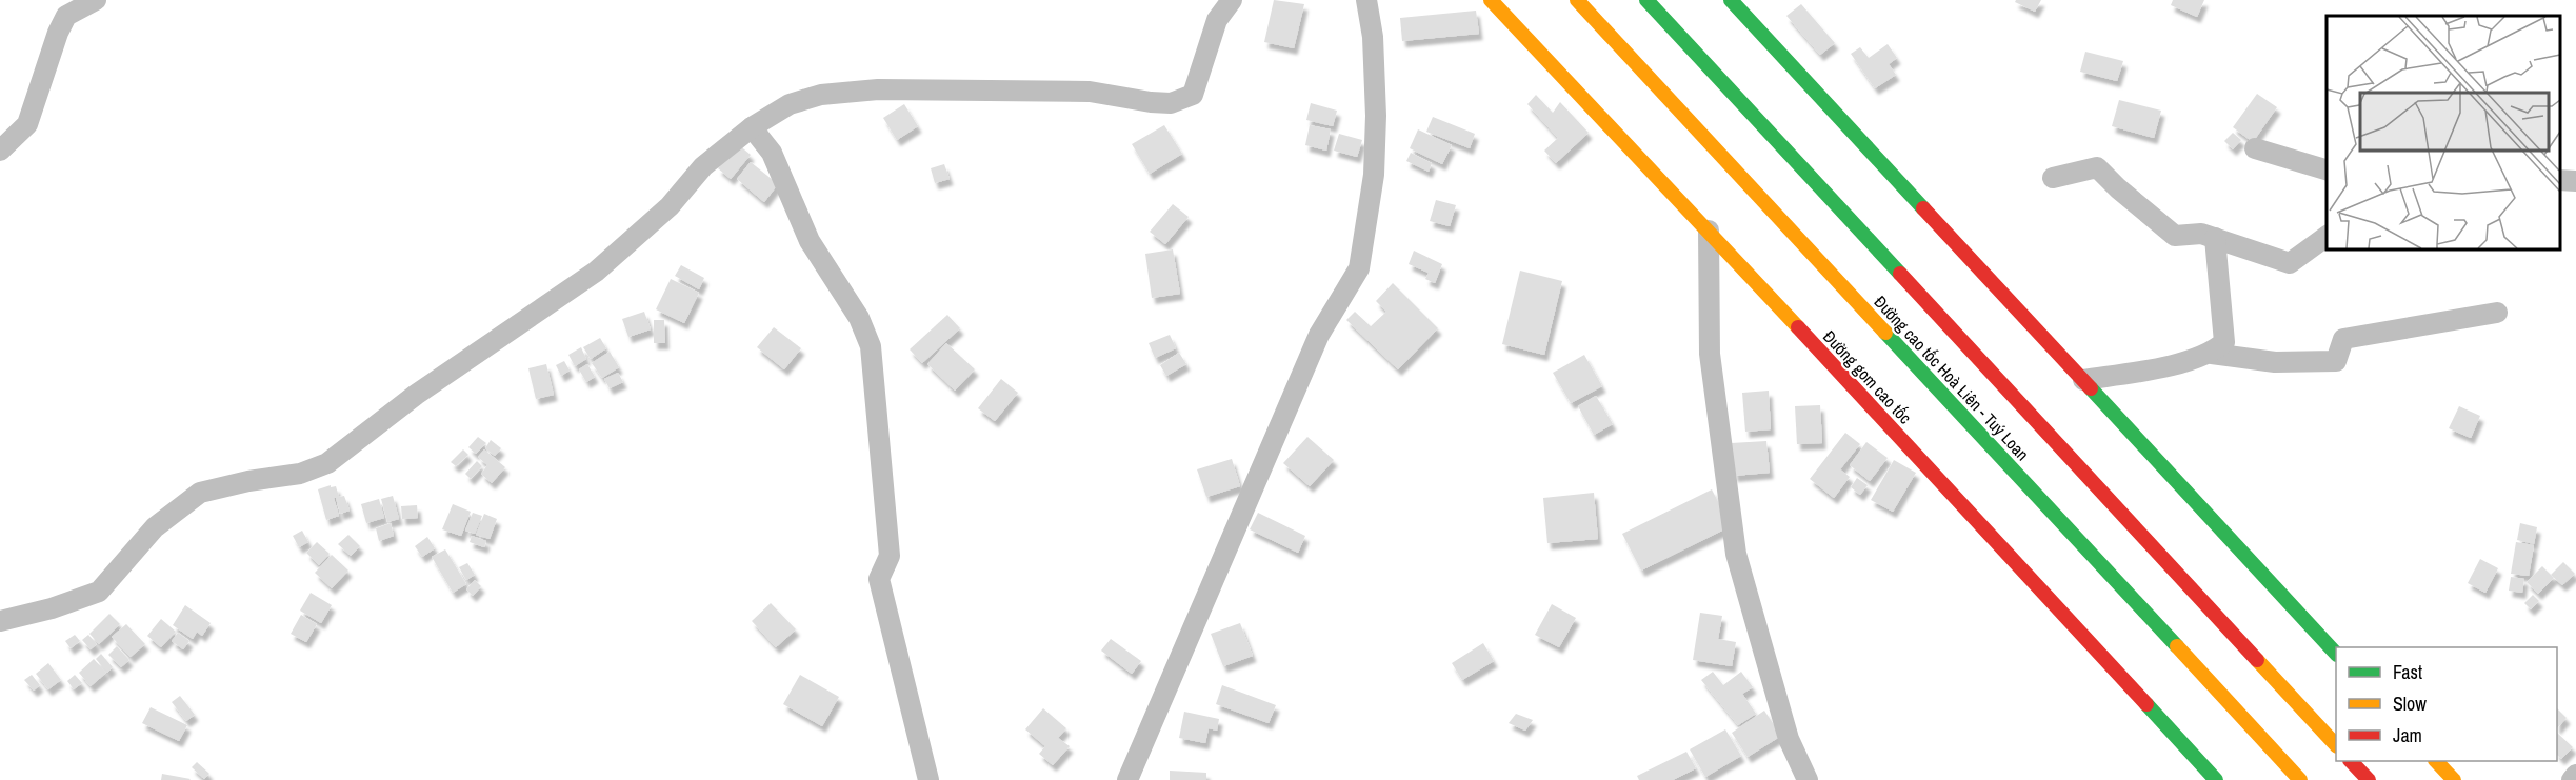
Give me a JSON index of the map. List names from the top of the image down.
{
  "streets": {
    "main road": ["Đường gom cao tốc", "Đường cao tốc Hoà Liên - Tuý Loan"]
  },
  "legend": ["Fast", "Slow", "Jam"]
}
